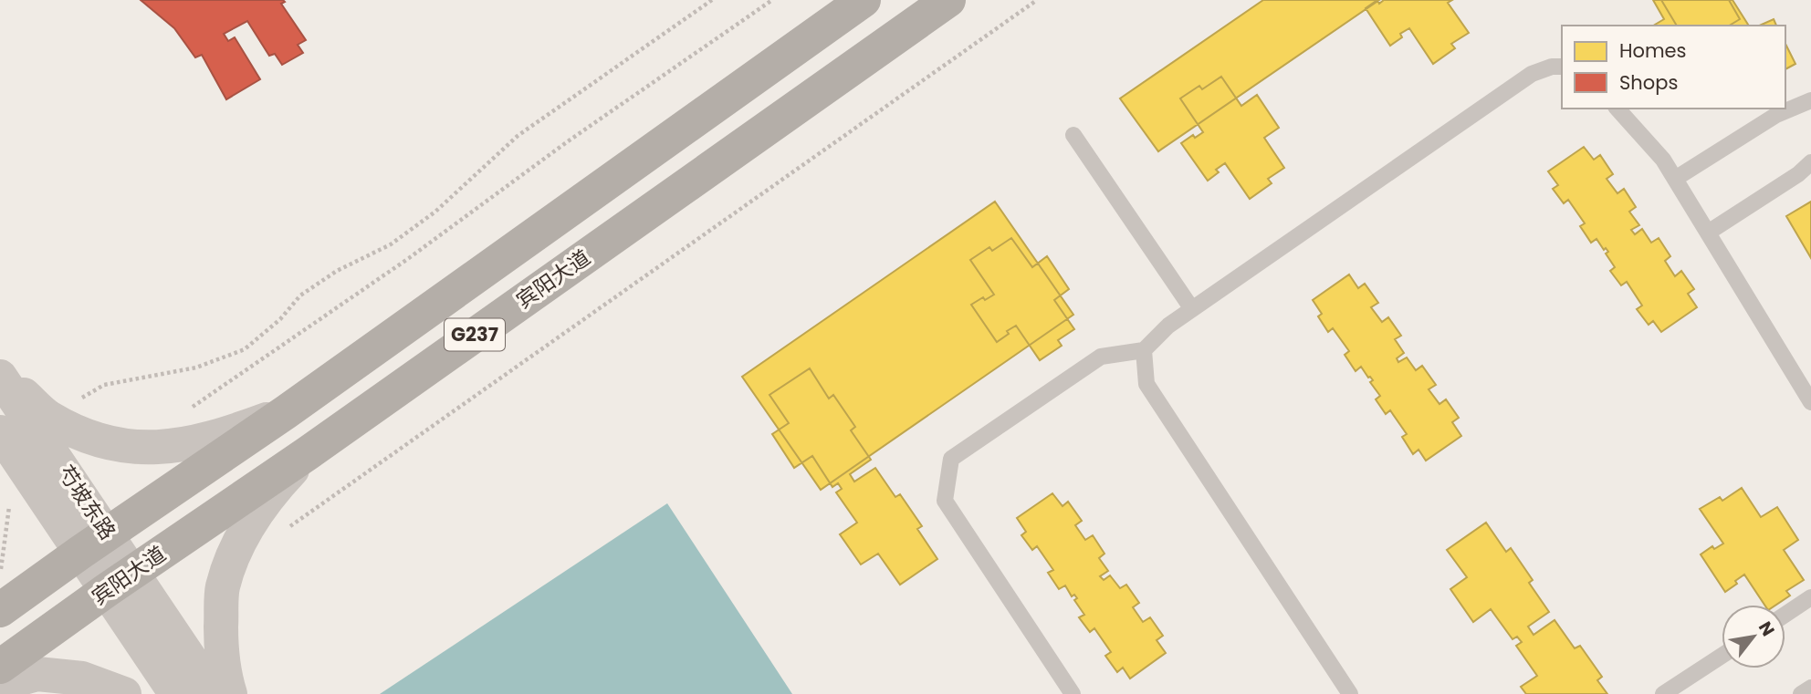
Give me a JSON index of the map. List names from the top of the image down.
{
  "streets": {
    "highway": ["宾阳大道", "G237"],
    "street": ["芍坡东路"]
  },
  "crossings": [
    ["宾阳大道", "芍坡东路"],
    ["G237", "芍坡东路"]
  ],
  "legend": ["Homes", "Shops"],
  "north": "top right"
}
